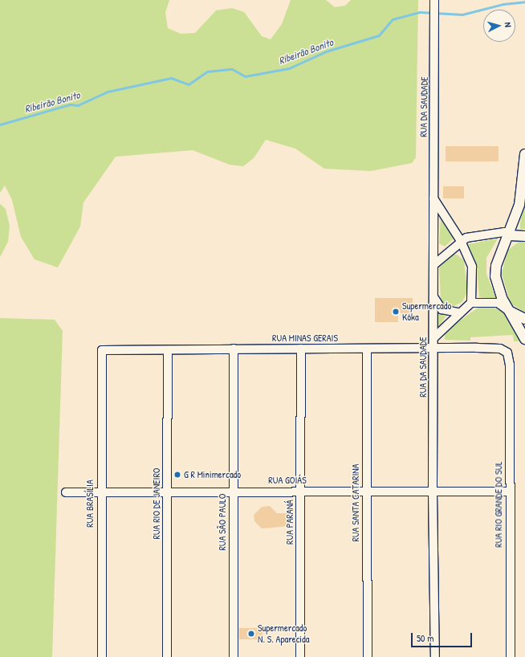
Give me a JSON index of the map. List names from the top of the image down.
{
  "streets": {
    "street": [
      "RUA DA SAUDADE",
      "RUA MINAS GERAIS",
      "RUA GOIÁS",
      "RUA SANTA CATARINA",
      "RUA BRASÍLIA",
      "RUA RIO DE JANEIRO",
      "RUA RIO GRANDE DO SUL",
      "RUA SÃO PAULO",
      "RUA PARANÁ"
    ]
  },
  "crossings": [
    ["RUA DA SAUDADE", "RUA MINAS GERAIS"],
    ["RUA DA SAUDADE", "RUA GOIÁS"],
    ["RUA MINAS GERAIS", "RUA SANTA CATARINA"],
    ["RUA MINAS GERAIS", "RUA BRASÍLIA"],
    ["RUA MINAS GERAIS", "RUA RIO DE JANEIRO"],
    ["RUA MINAS GERAIS", "RUA RIO GRANDE DO SUL"],
    ["RUA MINAS GERAIS", "RUA SÃO PAULO"],
    ["RUA MINAS GERAIS", "RUA PARANÁ"],
    ["RUA GOIÁS", "RUA SANTA CATARINA"],
    ["RUA GOIÁS", "RUA BRASÍLIA"],
    ["RUA GOIÁS", "RUA RIO DE JANEIRO"],
    ["RUA GOIÁS", "RUA RIO GRANDE DO SUL"],
    ["RUA GOIÁS", "RUA SÃO PAULO"],
    ["RUA GOIÁS", "RUA PARANÁ"]
  ],
  "water": ["Ribeirão Bonito"],
  "places": ["Supermercado Kóka", "G R Minimercado", "Supermercado N. S. Aparecida"],
  "scale_bar": "50 m",
  "north": "right"
}
